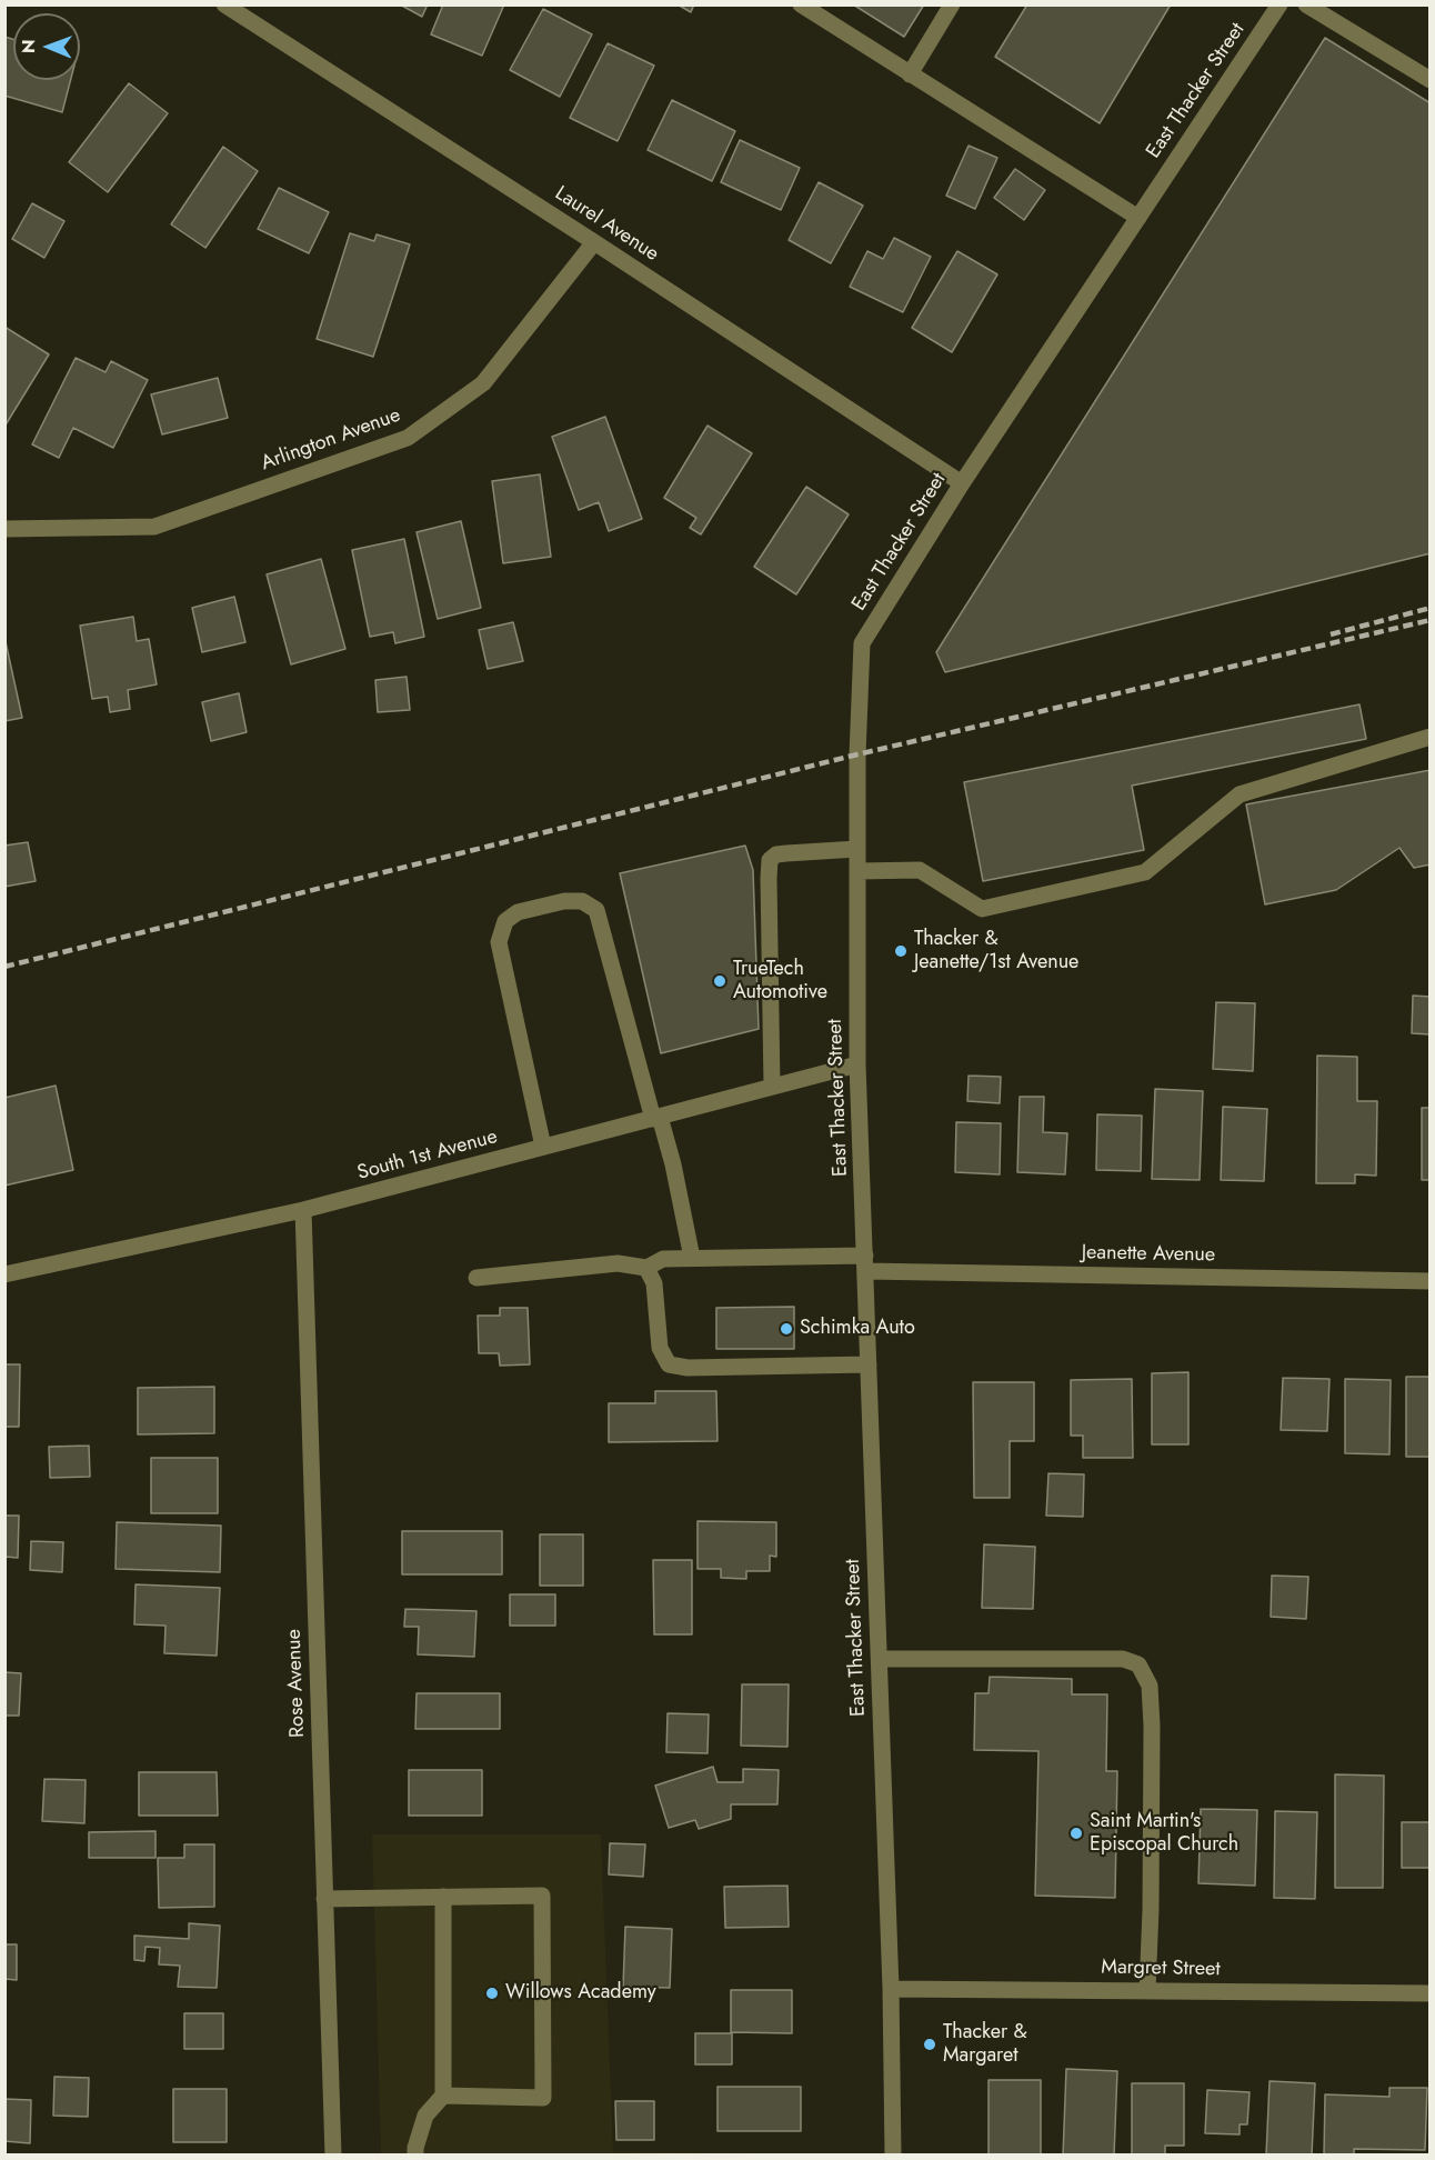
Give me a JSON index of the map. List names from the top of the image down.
{
  "streets": {
    "street": [
      "East Thacker Street",
      "Laurel Avenue",
      "Arlington Avenue",
      "South 1st Avenue",
      "Jeanette Avenue",
      "Rose Avenue",
      "Margret Street"
    ]
  },
  "crossings": [
    ["East Thacker Street", "Laurel Avenue"],
    ["East Thacker Street", "South 1st Avenue"],
    ["East Thacker Street", "Jeanette Avenue"],
    ["East Thacker Street", "Margret Street"],
    ["Laurel Avenue", "Arlington Avenue"],
    ["South 1st Avenue", "Rose Avenue"]
  ],
  "places": [
    "Thacker & Jeanette/1st Avenue",
    "TrueTech Automotive",
    "Schimka Auto",
    "Saint Martin's Episcopal Church",
    "Willows Academy",
    "Thacker & Margaret"
  ],
  "north": "left"
}
